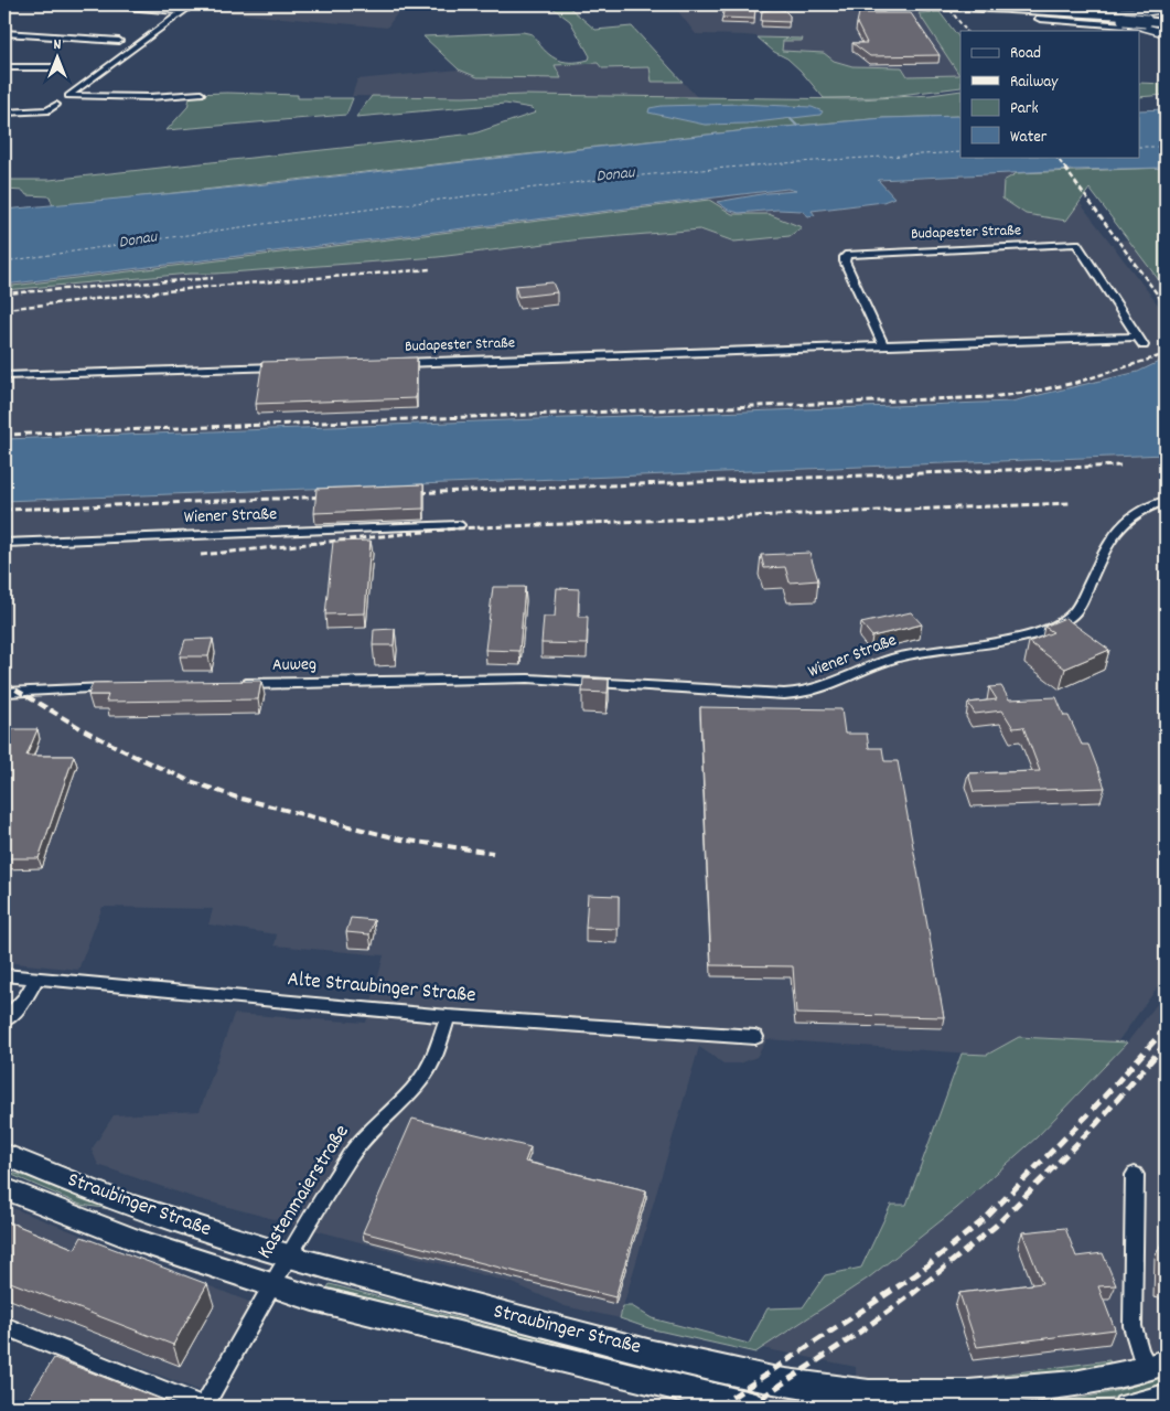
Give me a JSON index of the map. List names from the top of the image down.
{
  "streets": {
    "main road": ["Straubinger Straße"],
    "street": [
      "Budapester Straße",
      "Wiener Straße",
      "Auweg",
      "Alte Straubinger Straße",
      "Kastenmaierstraße"
    ]
  },
  "crossings": [
    ["Wiener Straße", "Auweg"],
    ["Alte Straubinger Straße", "Kastenmaierstraße"],
    ["Kastenmaierstraße", "Straubinger Straße"]
  ],
  "water": ["Donau"],
  "legend": [
    "Road",
    "Railway",
    "Park",
    "Water"
  ],
  "north": "top"
}
